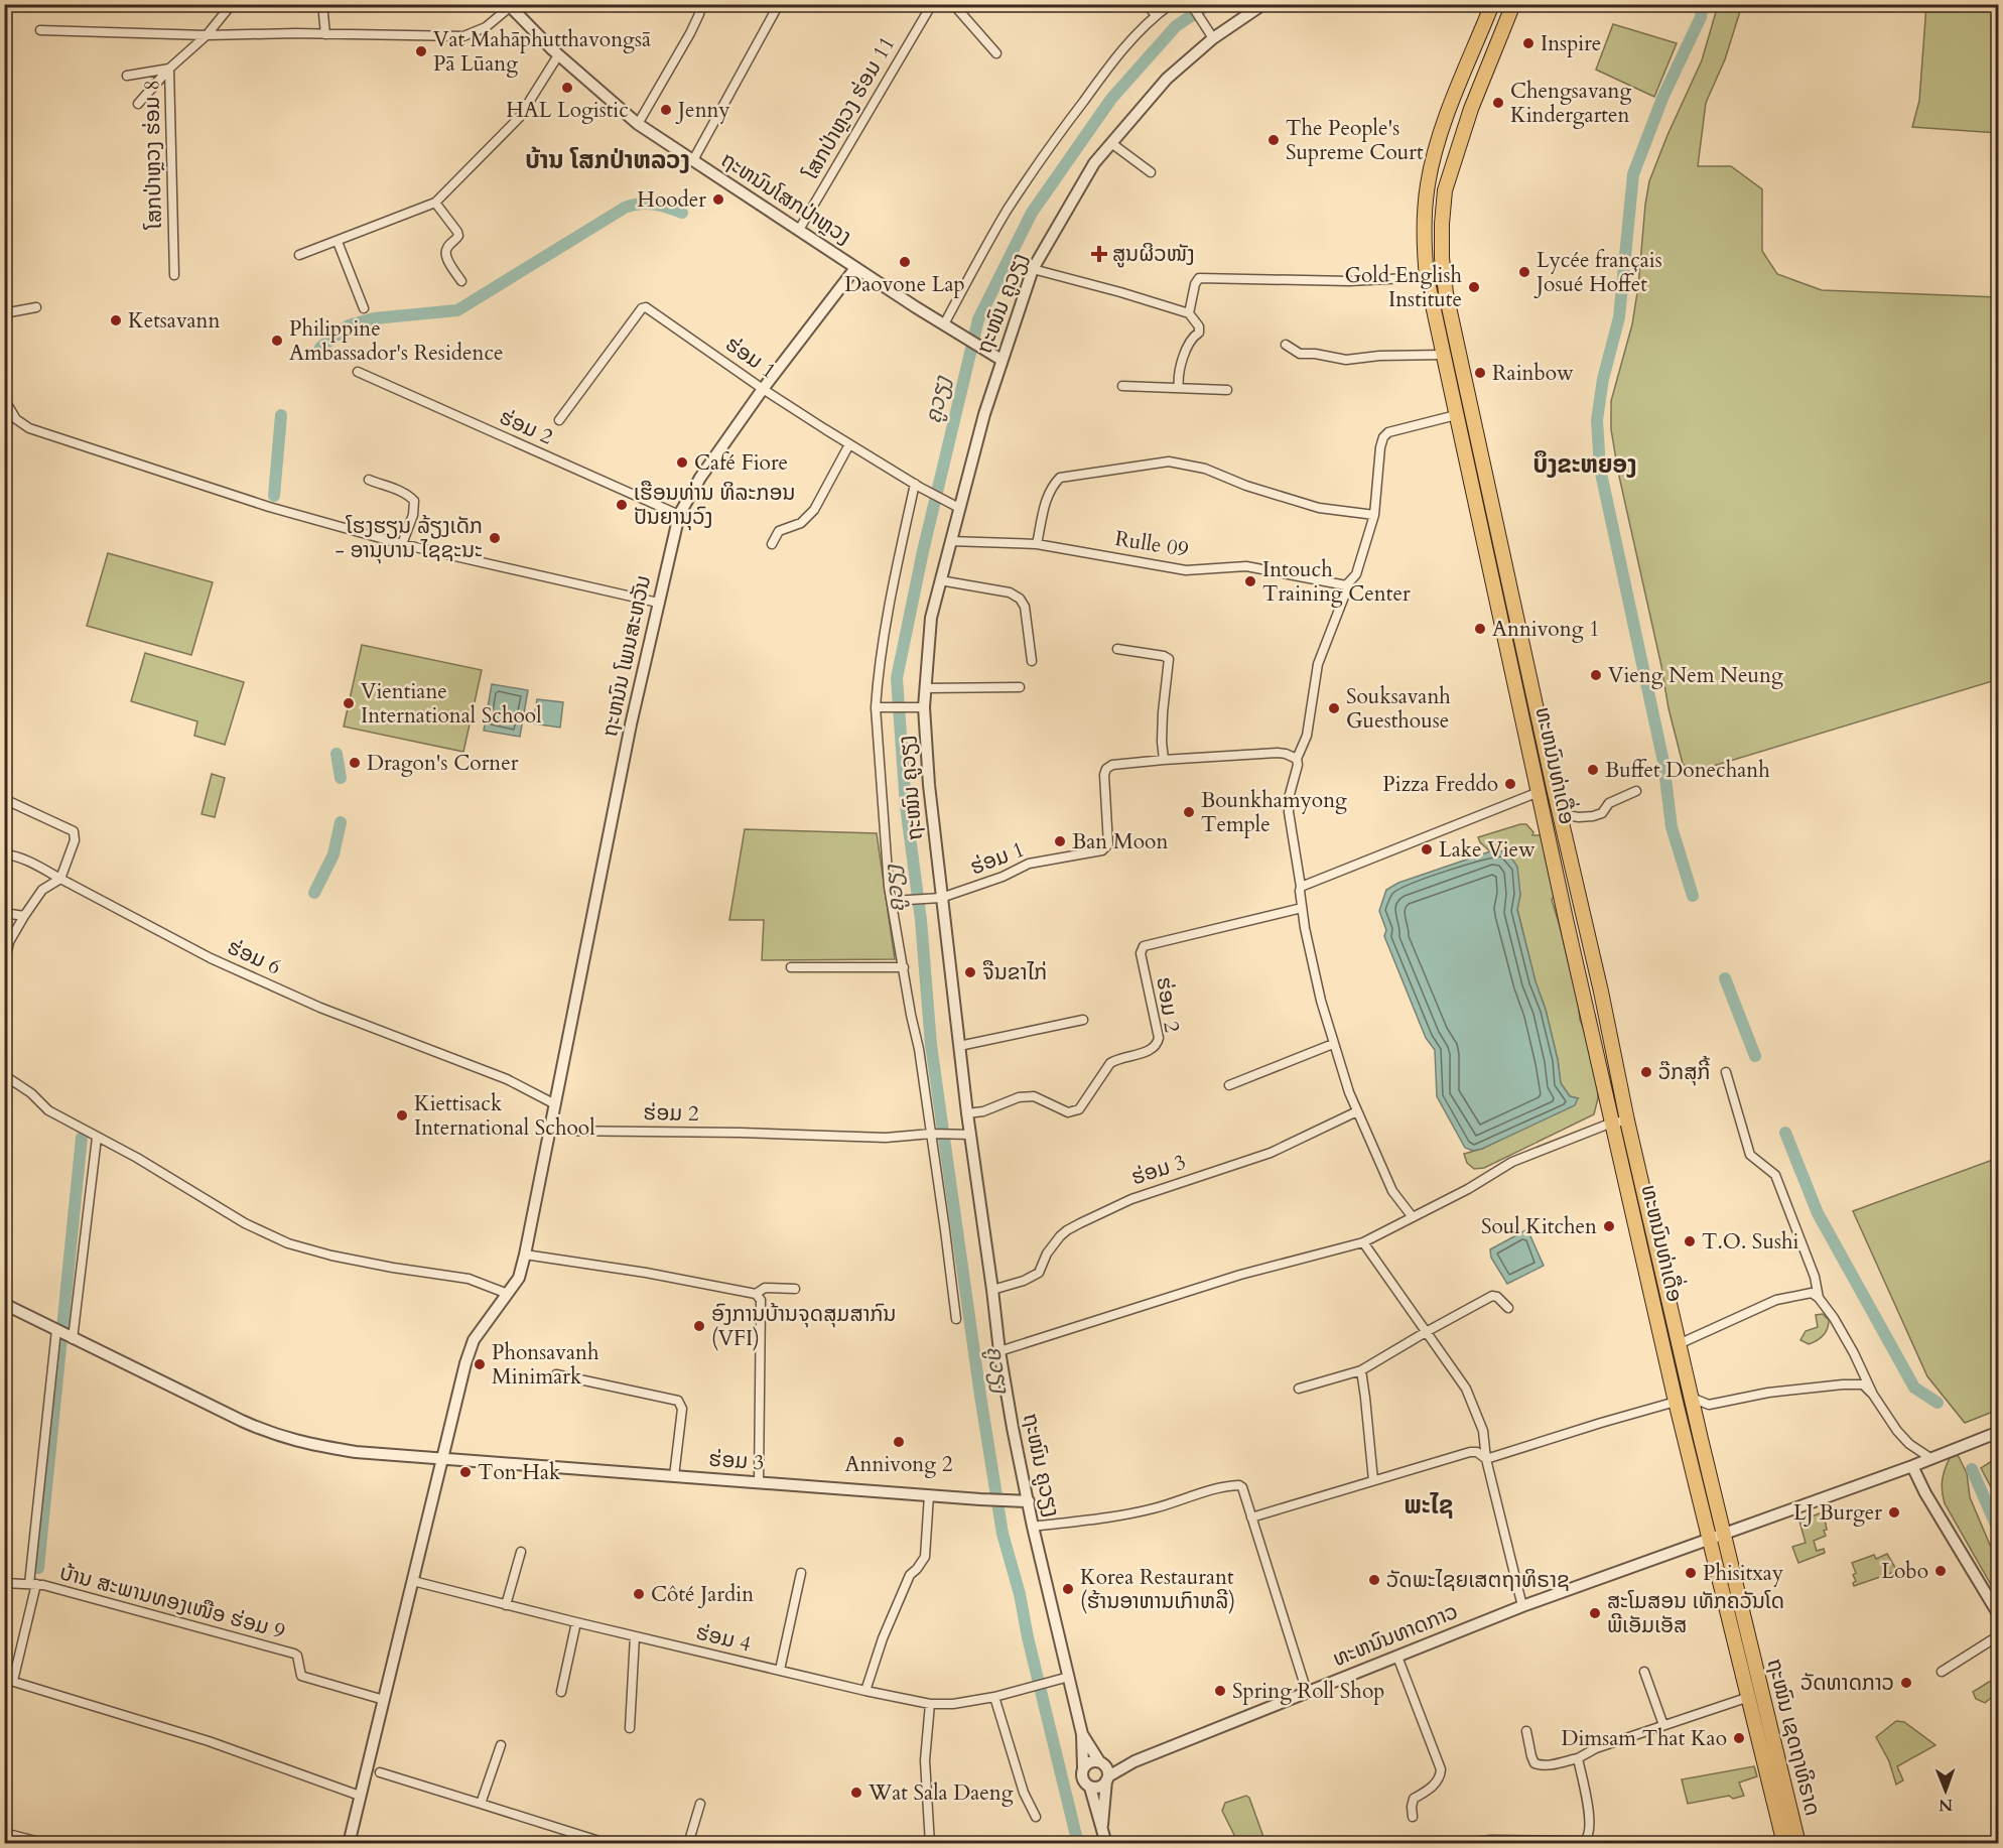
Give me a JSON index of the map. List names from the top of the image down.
{
  "streets": {
    "main road": ["ທະຫນົນທ່າເດື່ອ", "ຖະໜົນ ເຊດຖາທິຣາດ"],
    "street": [
      "ໂສກປ່າຫຼວງ ຮ່ອມ 11",
      "ໂສກປ່າຫຼວງ ຮ່ອມ 8",
      "ຖະຫນົນໂສກປ່າຫຼວງ",
      "ຖະໜົນ ຄູວຽງ",
      "ຮ່ອມ 1",
      "ຮ່ອມ 2",
      "Rulle 09",
      "ຖະຫນົນ ໂພນສະຫວັນ",
      "ຮ່ອມ 6",
      "ຮ່ອມ 3",
      "ບ້ານ ສະພານທອງເໜືອ ຮ່ອມ 9",
      "ທະຫນົນທາດກາວ",
      "ຮ່ອມ 4"
    ]
  },
  "crossings": [
    ["ໂສກປ່າຫຼວງ ຮ່ອມ 11", "ຖະຫນົນໂສກປ່າຫຼວງ"],
    ["ຖະຫນົນໂສກປ່າຫຼວງ", "ຖະໜົນ ຄູວຽງ"],
    ["ຖະຫນົນໂສກປ່າຫຼວງ", "ຖະຫນົນ ໂພນສະຫວັນ"],
    ["ຖະໜົນ ຄູວຽງ", "ຮ່ອມ 1"],
    ["ຖະໜົນ ຄູວຽງ", "ຮ່ອມ 2"],
    ["ຖະໜົນ ຄູວຽງ", "Rulle 09"],
    ["ຖະໜົນ ຄູວຽງ", "ຮ່ອມ 3"],
    ["ຖະໜົນ ຄູວຽງ", "ຮ່ອມ 4"],
    ["ຮ່ອມ 1", "ຖະຫນົນ ໂພນສະຫວັນ"],
    ["ຮ່ອມ 2", "ຖະຫນົນ ໂພນສະຫວັນ"],
    ["ຖະຫນົນ ໂພນສະຫວັນ", "ຮ່ອມ 6"],
    ["ຖະຫນົນ ໂພນສະຫວັນ", "ຮ່ອມ 3"],
    ["ຖະຫນົນ ໂພນສະຫວັນ", "ບ້ານ ສະພານທອງເໜືອ ຮ່ອມ 9"],
    ["ຖະຫນົນ ໂພນສະຫວັນ", "ຮ່ອມ 4"],
    ["ທະຫນົນທ່າເດື່ອ", "ທະຫນົນທາດກາວ"],
    ["ທະຫນົນທ່າເດື່ອ", "ຖະໜົນ ເຊດຖາທິຣາດ"],
    ["ທະຫນົນທາດກາວ", "ຖະໜົນ ເຊດຖາທິຣາດ"]
  ],
  "districts": ["ບ້ານ ໂສກປ່າຫລວງ", "ບຶງຂະຫຍອງ", "ພະໄຊ"],
  "water": ["ຄູວຽງ"],
  "places": {
    "other": [
      "Inspire",
      "Vat Mahāphutthavongsā Pā Lūang",
      "HAL Logistic",
      "Chengsavang Kindergarten",
      "Jenny",
      "The People's Supreme Court",
      "Hooder",
      "Daovone Lap",
      "Lycée français Josué Hoffet",
      "Gold English Institute",
      "Ketsavann",
      "Philippine Ambassador's Residence",
      "Rainbow",
      "Café Fiore",
      "ເຮືອນທ່ານ ທິລະກອນ ປັນຍານຸວົງ",
      "ໂຮງຮຽນ ລ້ຽງເດັກ - ອານຸບານ ໄຊຊະນະ",
      "Intouch Training Center",
      "Annivong 1",
      "Vieng Nem Neung",
      "Vientiane International School",
      "Souksavanh Guesthouse",
      "Dragon's Corner",
      "Buffet Donechanh",
      "Pizza Freddo",
      "Bounkhamyong Temple",
      "Ban Moon",
      "Lake View",
      "ຈືນຂາໄກ່",
      "ວ໊ກສຸກີ້",
      "Kiettisack International School",
      "Soul Kitchen",
      "T.O. Sushi",
      "ອົງການບ້ານຈຸດສຸມສາກົນ (VFI)",
      "Phonsavanh Minimark",
      "Annivong 2",
      "Ton Hak",
      "LJ Burger",
      "Lobo",
      "Phisitxay",
      "ວັດພະໄຊຍເສຕຖາທິຣາຊ",
      "Korea Restaurant (ຮ້ານອາຫານເກົາຫລີ)",
      "Côté Jardin",
      "ສະໂມສອນ ເທັກຄວັນໂດ ພີເອັມເອັສ",
      "ວັດທາດກາວ",
      "Spring Roll Shop",
      "Dimsam That Kao",
      "Wat Sala Daeng"
    ],
    "health": ["ສູນຜິວໜັງ"]
  },
  "north": "bottom"
}
